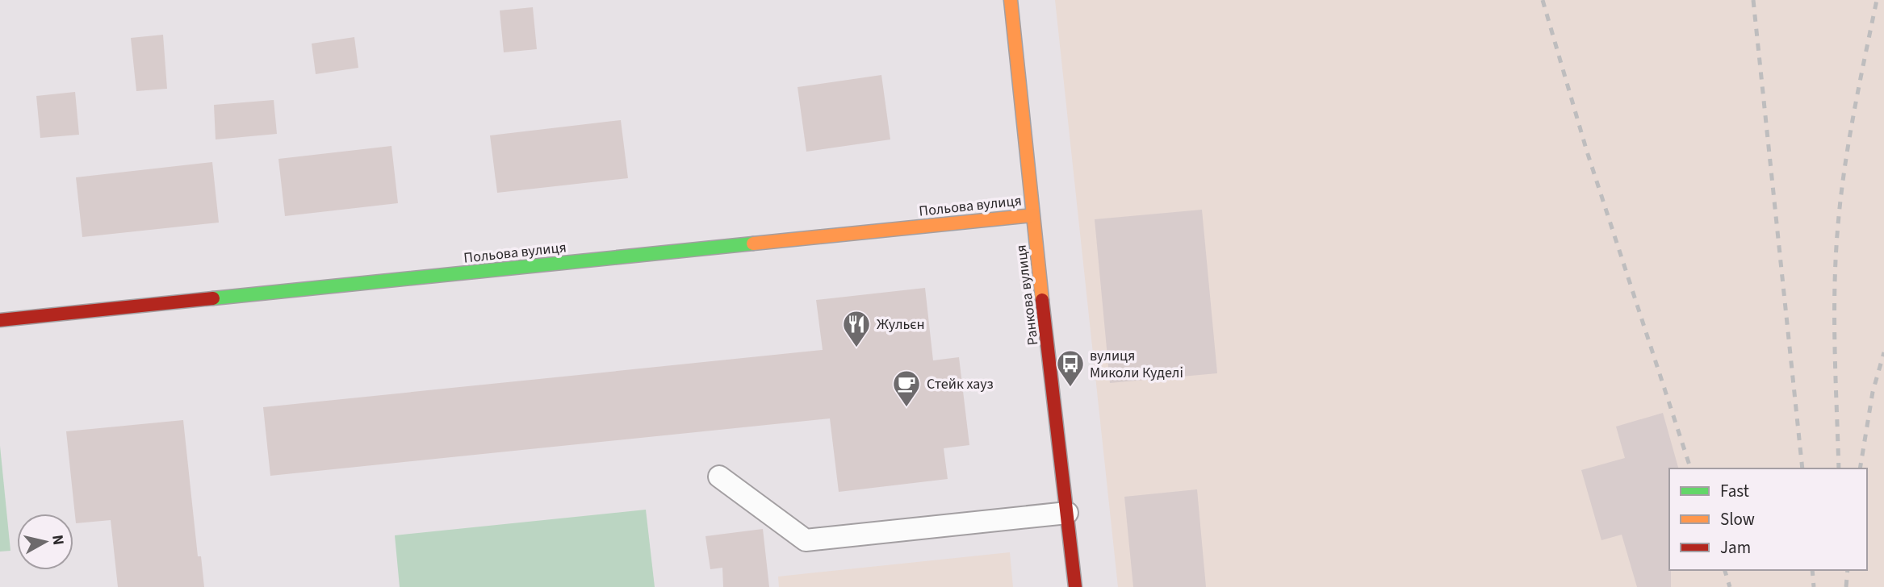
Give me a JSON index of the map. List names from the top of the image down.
{
  "streets": {
    "street": ["Польова вулиця", "Ранкова вулиця"]
  },
  "crossings": [
    ["Польова вулиця", "Ранкова вулиця"]
  ],
  "places": {
    "restaurant": ["Жульєн"],
    "bus stop": ["вулиця Миколи Куделі"],
    "cafe": ["Стейк хауз"]
  },
  "legend": ["Fast", "Slow", "Jam"],
  "north": "right"
}
